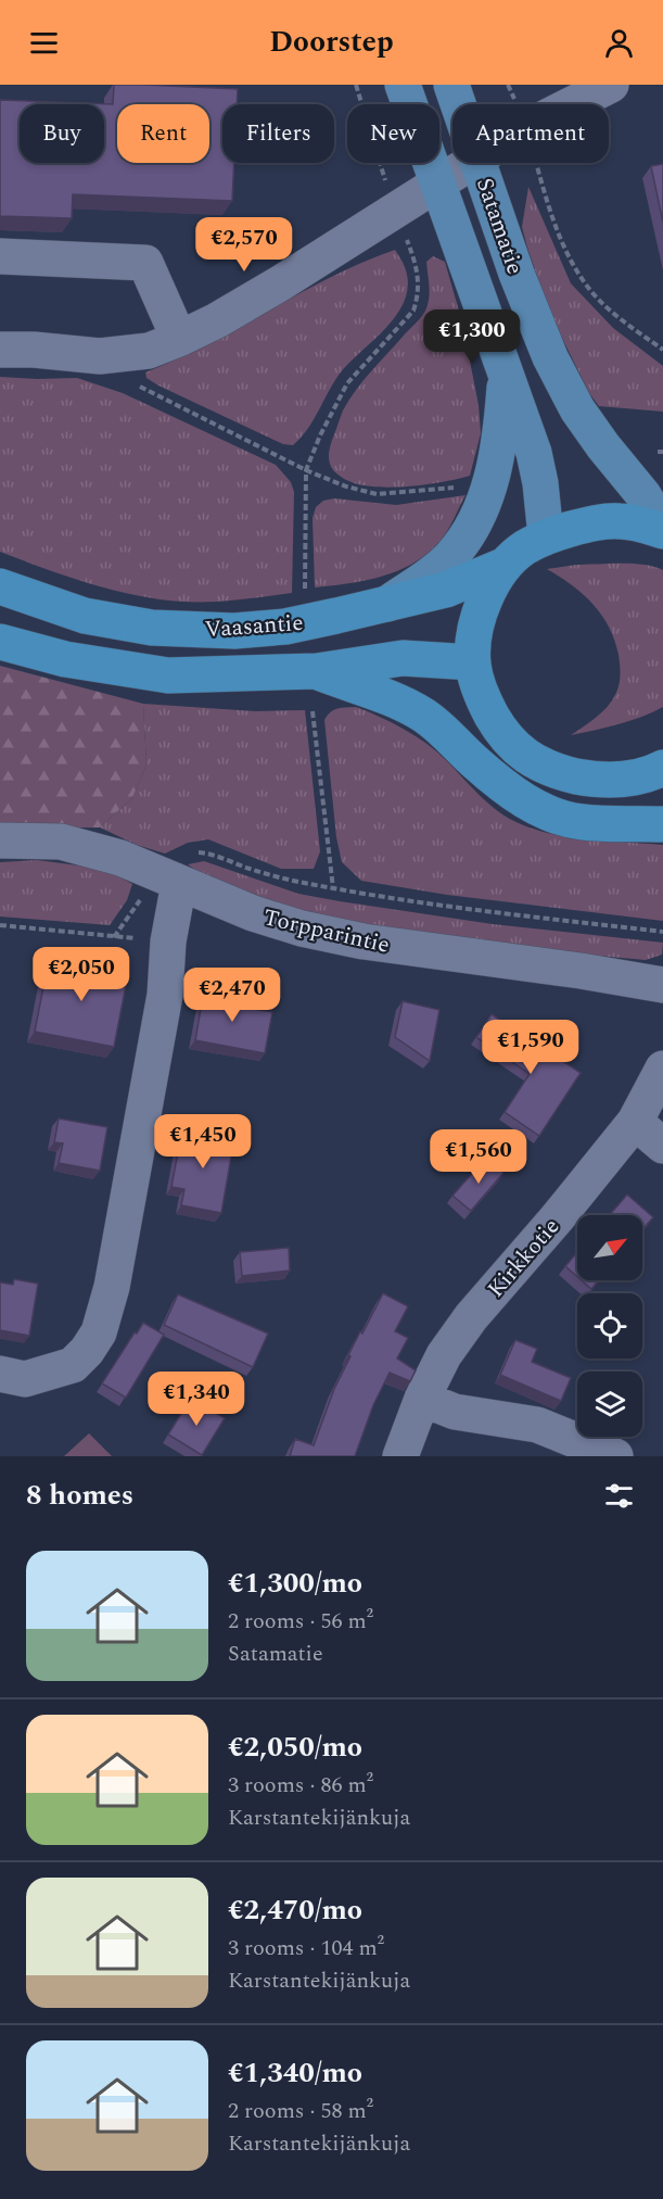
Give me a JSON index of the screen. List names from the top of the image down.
{
  "streets": {
    "highway": ["Vaasantie"],
    "main road": ["Satamatie"],
    "street": ["Torpparintie", "Kirkkotie"]
  },
  "north": "top right",
  "page": {
    "header": "Doorstep",
    "chip": [
      "Buy",
      "Rent",
      "Filters",
      "New",
      "Apartment"
    ],
    "price": [
      "€2,570",
      "€1,300",
      "€2,050",
      "€2,470",
      "€1,590",
      "€1,450",
      "€1,560",
      "€1,340"
    ],
    "heading": "8 homes",
    "list": [
      {
        "name": "€1,300/mo",
        "note": "2 rooms · 56 m² · Satamatie"
      },
      {
        "name": "€2,050/mo",
        "note": "3 rooms · 86 m² · Karstantekijänkuja"
      },
      {
        "name": "€2,470/mo",
        "note": "3 rooms · 104 m² · Karstantekijänkuja"
      },
      {
        "name": "€1,340/mo",
        "note": "2 rooms · 58 m² · Karstantekijänkuja"
      }
    ]
  }
}
